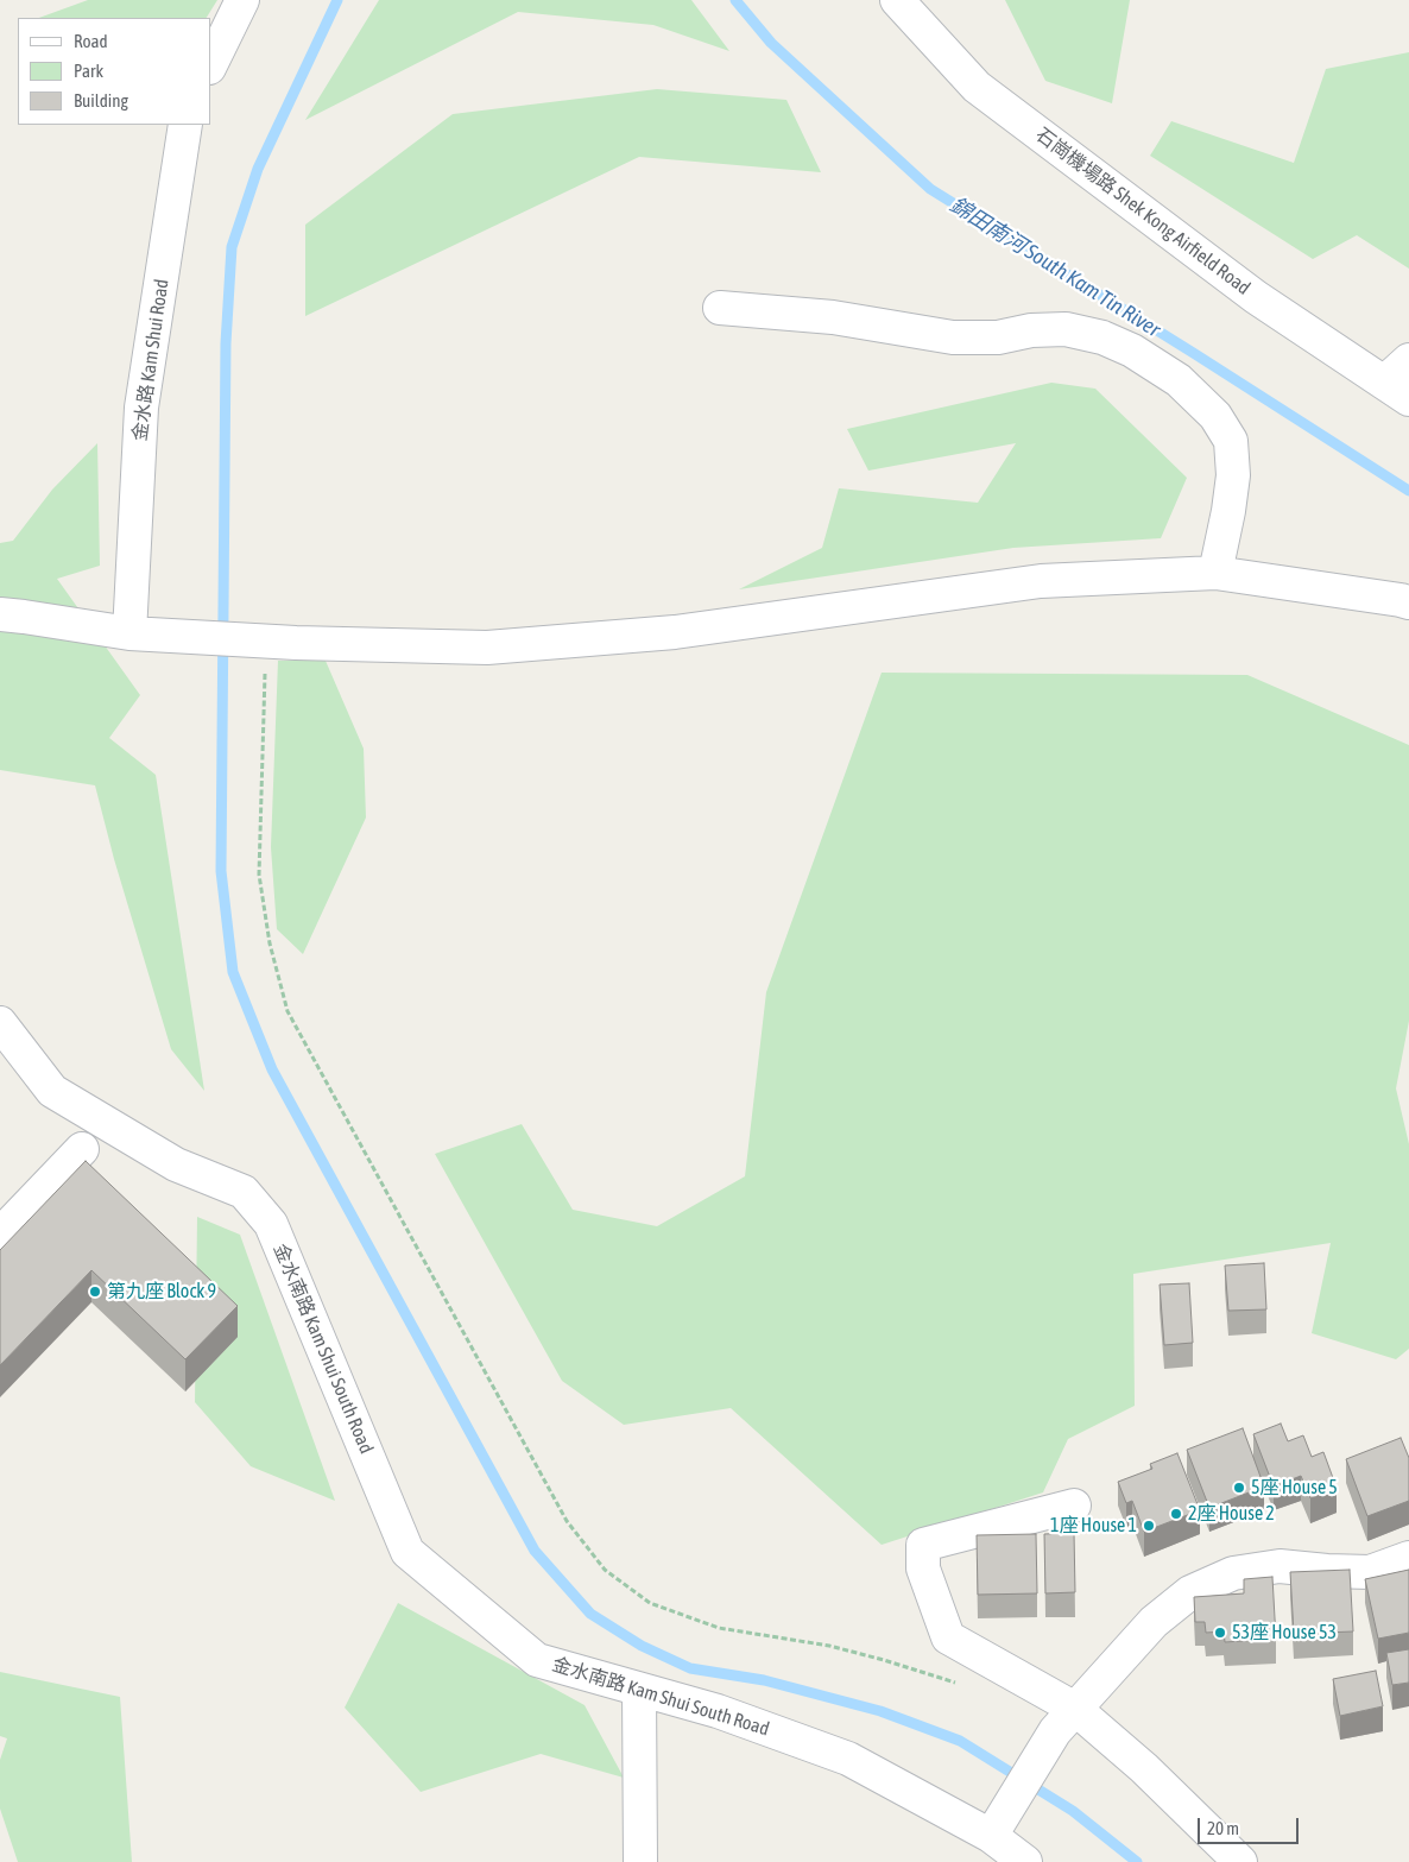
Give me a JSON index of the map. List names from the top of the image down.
{
  "streets": {
    "street": ["石崗機場路 Shek Kong Airfield Road", "金水路 Kam Shui Road", "金水南路 Kam Shui South Road"]
  },
  "water": ["錦田南河 South Kam Tin River"],
  "places": [
    "第九座 Block 9",
    "5座 House 5",
    "2座 House 2",
    "1座 House 1",
    "53座 House 53"
  ],
  "legend": ["Road", "Park", "Building"],
  "scale_bar": "20 m"
}
